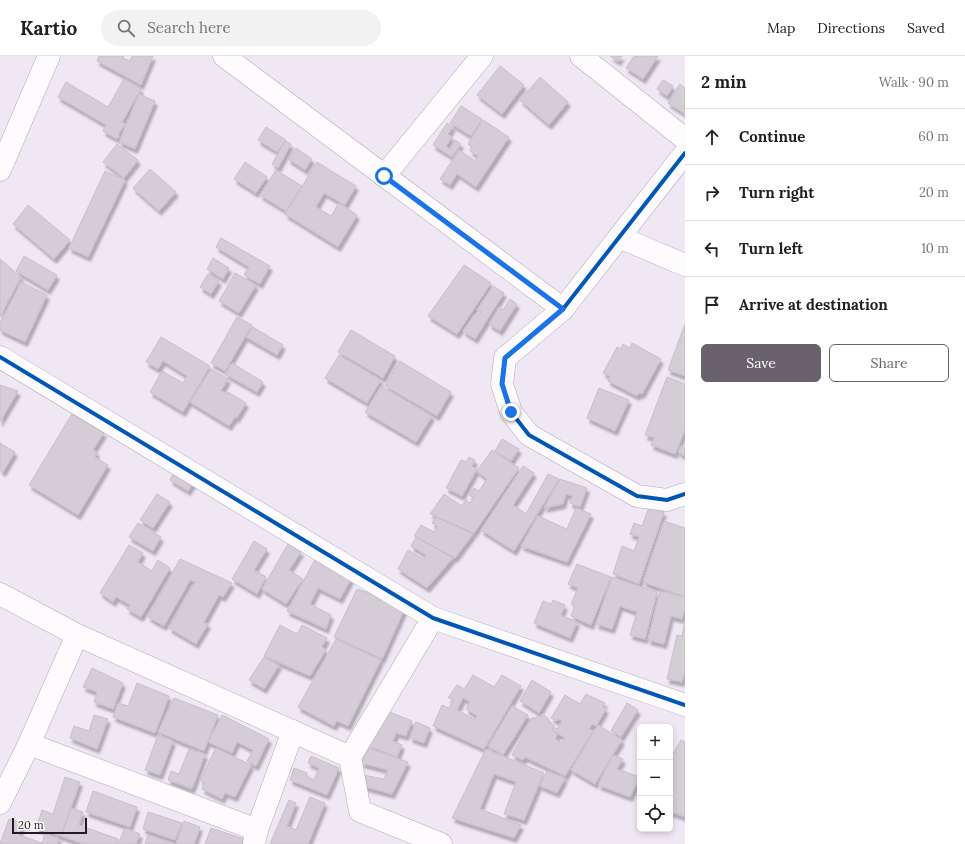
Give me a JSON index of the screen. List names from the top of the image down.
{
  "scale_bar": "20 m",
  "page": {
    "header": "Kartio",
    "search": "Search here",
    "nav": ["Map", "Directions", "Saved"],
    "heading": ["2 min", "Walk · 90 m"],
    "list": [
      ["Continue", "60 m"],
      ["Turn right", "20 m"],
      ["Turn left", "10 m"],
      "Arrive at destination"
    ],
    "buttons": ["Save", "Share"],
    "map_buttons": ["+", "−"],
    "scale": "20 m"
  }
}
